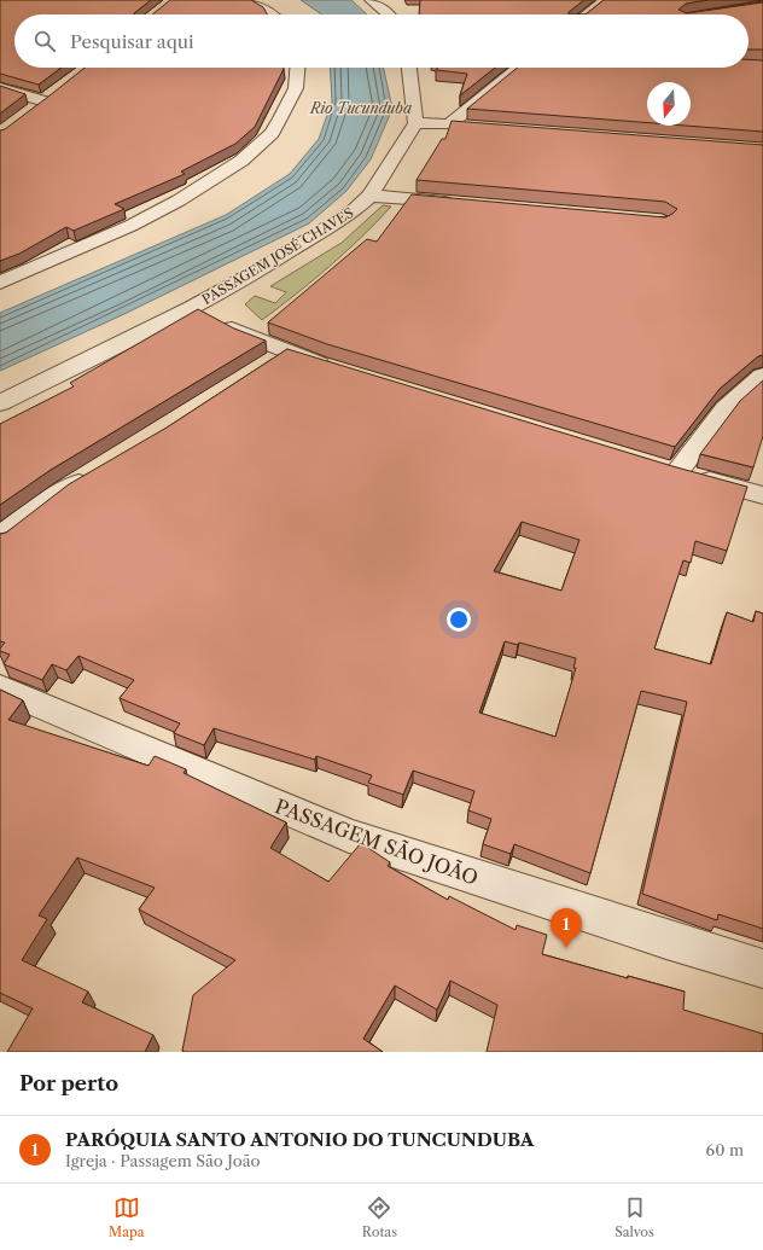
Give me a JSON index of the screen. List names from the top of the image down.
{
  "streets": {
    "street": ["PASSAGEM JOSÉ CHAVES", "PASSAGEM SÃO JOÃO"]
  },
  "water": ["Rio Tucunduba"],
  "north": "bottom",
  "page": {
    "search": "Pesquisar aqui",
    "pins": "1",
    "heading": "Por perto",
    "list": [
      {
        "mark": "1",
        "name": "PARÓQUIA SANTO ANTONIO DO TUNCUNDUBA",
        "note": "Igreja · Passagem São João",
        "value": "60 m"
      }
    ],
    "nav": ["Mapa", "Rotas", "Salvos"]
  }
}
